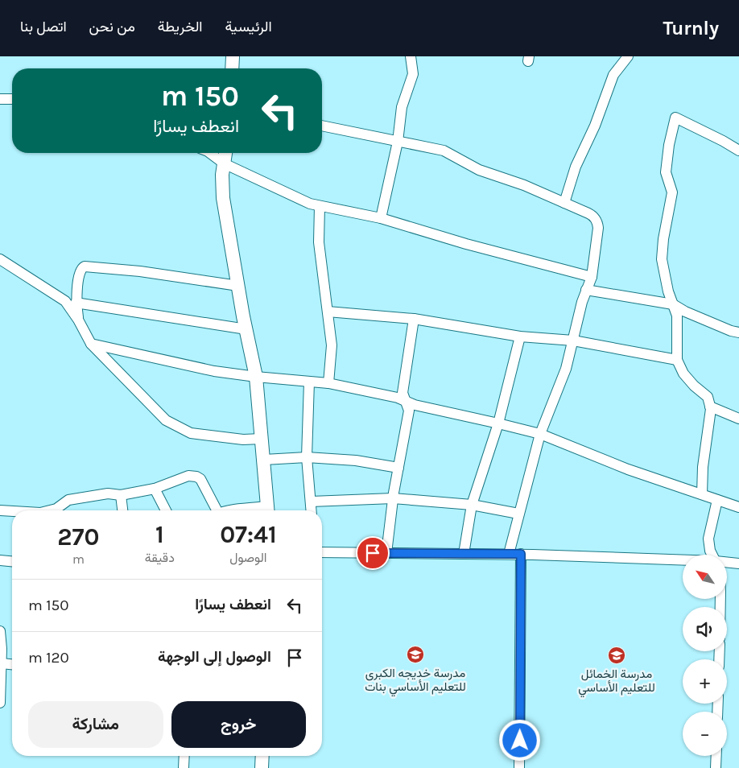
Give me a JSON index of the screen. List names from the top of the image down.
{
  "places": {
    "school or university": ["مدرسة خديجه الكبرى للتعليم الأساسي بنات", "مدرسة الخمائل للتعليم الأساسي"]
  },
  "north": "top left",
  "page": {
    "header": "Turnly",
    "nav": [
      "الرئيسية",
      "الخريطة",
      "من نحن",
      "اتصل بنا"
    ],
    "turn": ["150 m", "انعطف يسارًا"],
    "eta": [
      "07:41",
      "الوصول",
      "1",
      "دقيقة",
      "270",
      "m"
    ],
    "map_buttons": ["+", "−"],
    "list": [
      {
        "name": "انعطف يسارًا",
        "value": "150 m"
      },
      {
        "name": "الوصول إلى الوجهة",
        "value": "120 m"
      }
    ],
    "buttons": ["خروج", "مشاركة"]
  }
}
